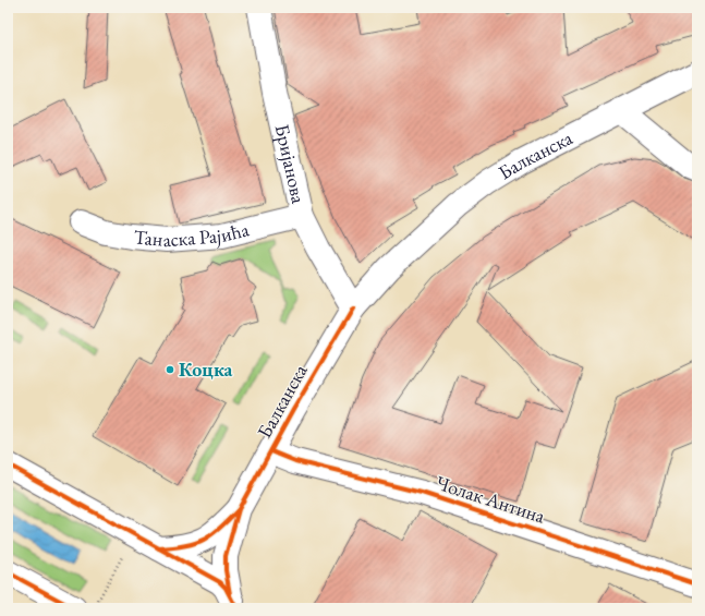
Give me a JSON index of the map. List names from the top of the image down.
{
  "streets": {
    "main road": [
      "Балканска",
      "Бријанова",
      "Танаска Рајића",
      "Чолак Антина"
    ]
  },
  "crossings": [
    ["Балканска", "Бријанова"],
    ["Балканска", "Чолак Антина"],
    ["Бријанова", "Танаска Рајића"]
  ],
  "places": ["Коцка"]
}
